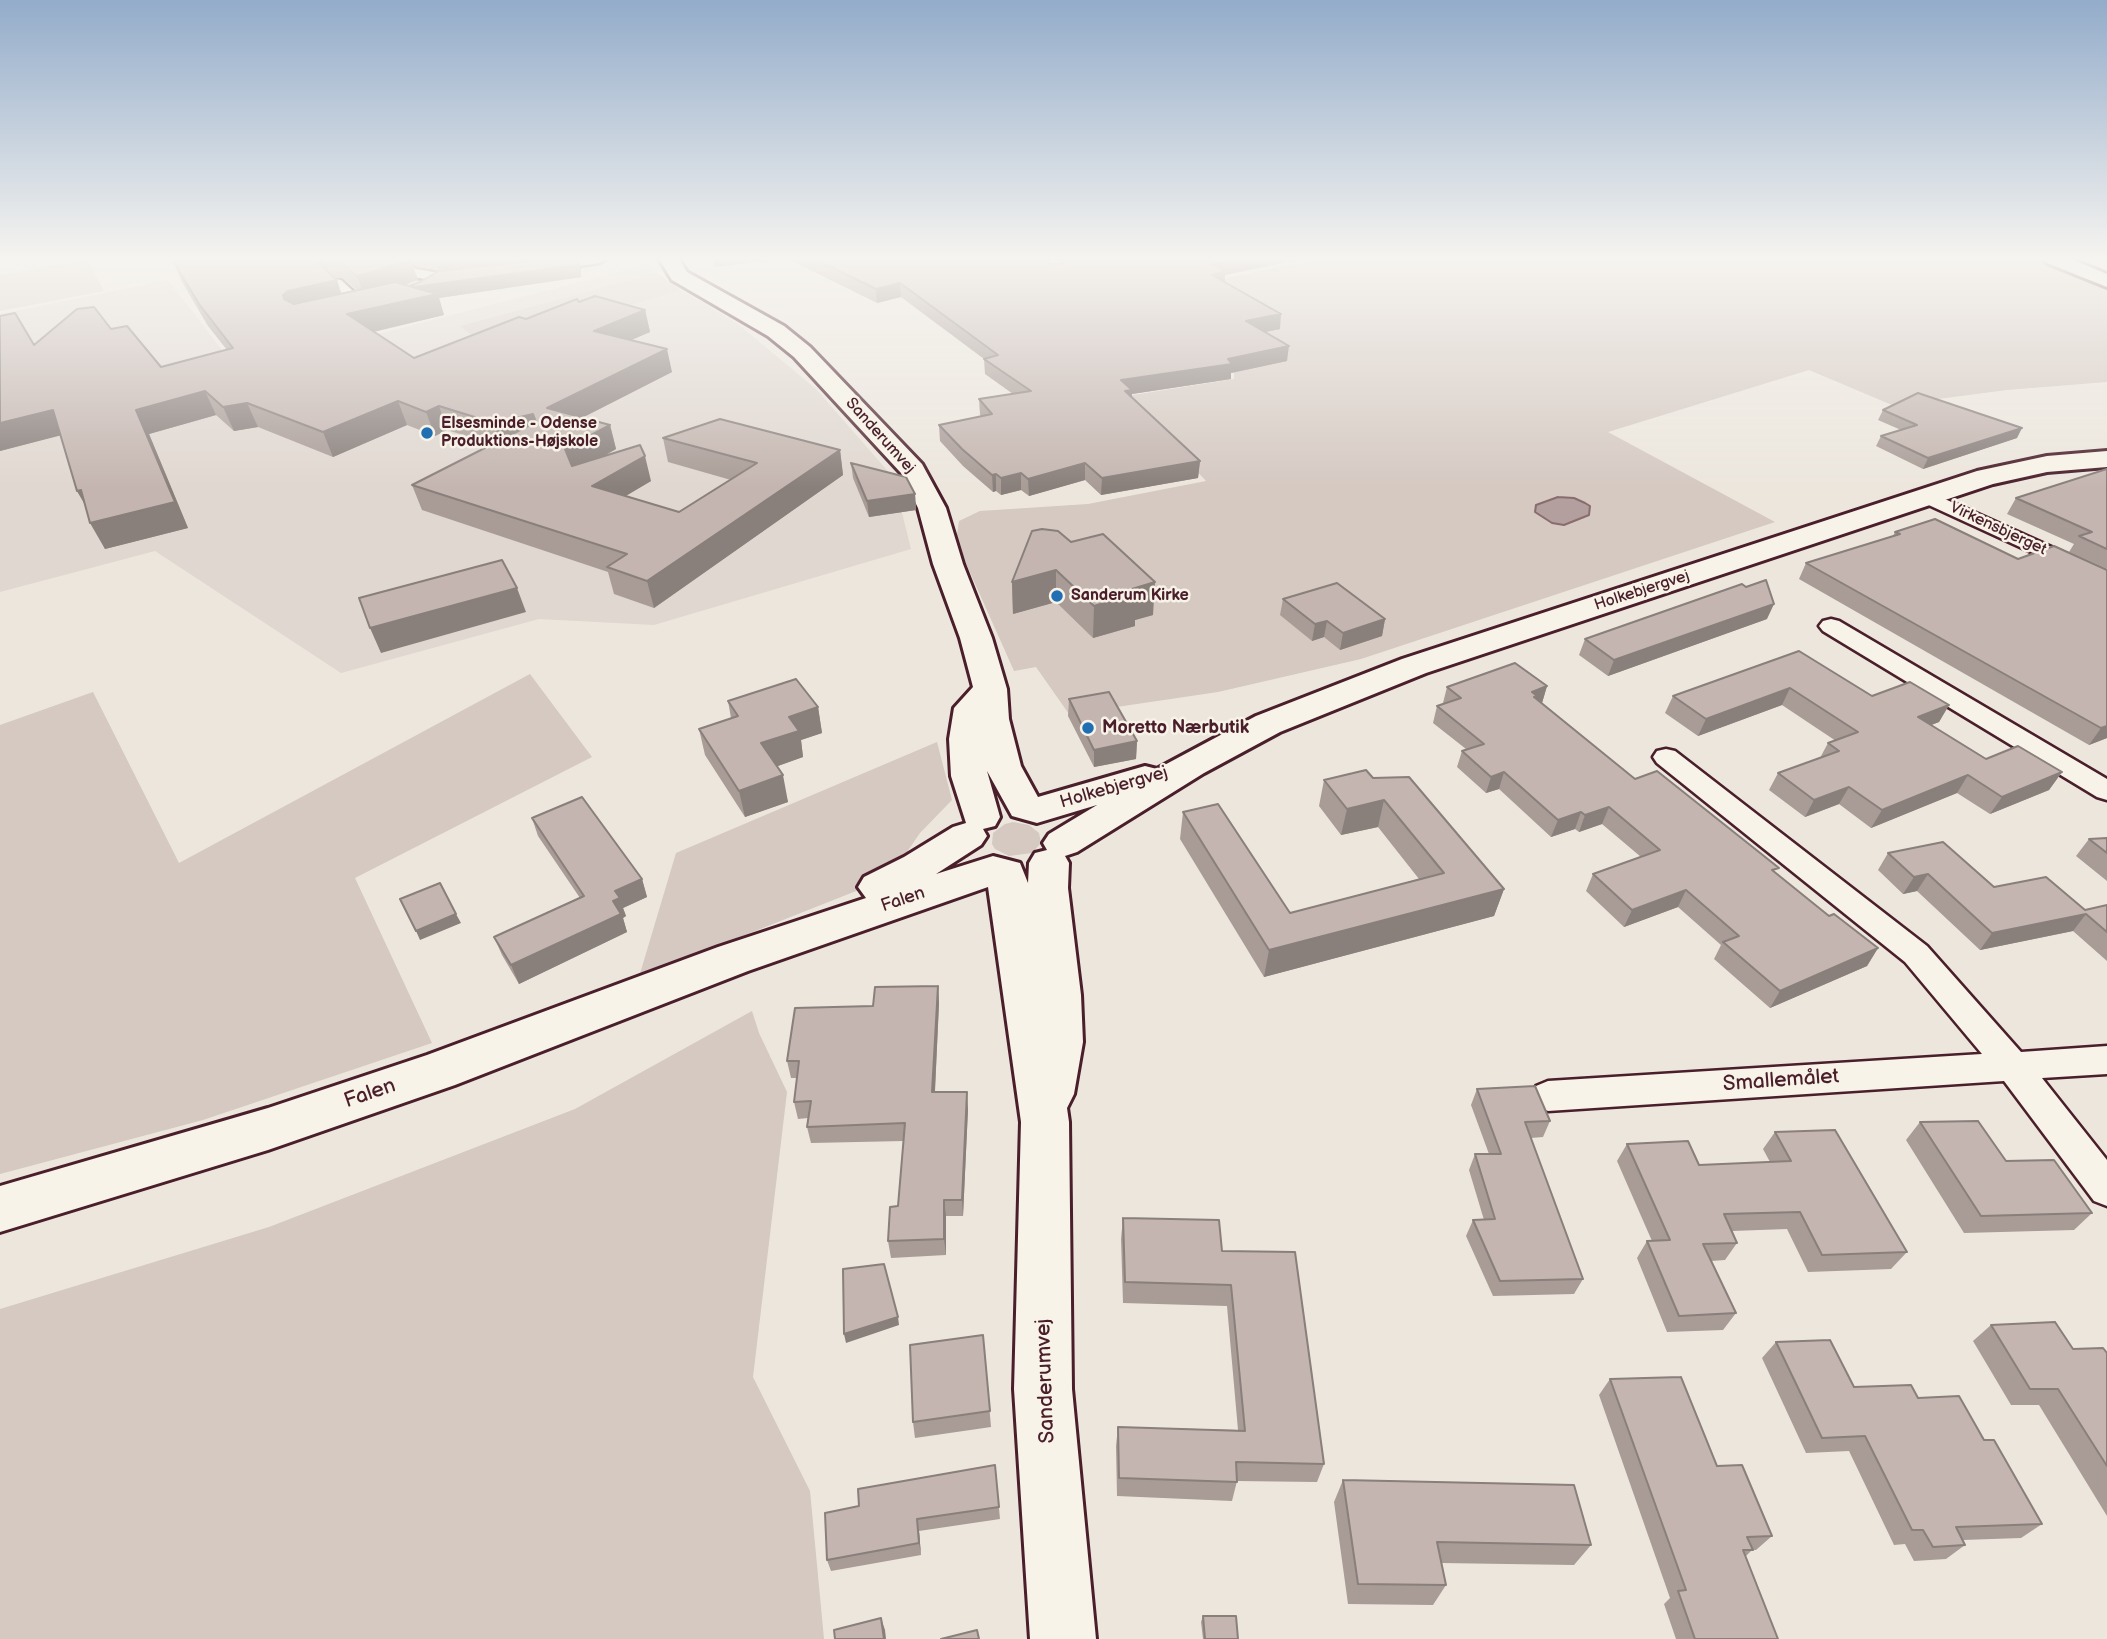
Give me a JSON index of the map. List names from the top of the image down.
{
  "streets": {
    "street": [
      "Sanderumvej",
      "Virkensbjerget",
      "Holkebjergvej",
      "Falen",
      "Smallemålet"
    ]
  },
  "crossings": [
    ["Sanderumvej", "Holkebjergvej"],
    ["Sanderumvej", "Falen"],
    ["Virkensbjerget", "Holkebjergvej"],
    ["Holkebjergvej", "Falen"]
  ],
  "places": ["Elsesminde - Odense Produktions-Højskole", "Sanderum Kirke", "Moretto Nærbutik"]
}
